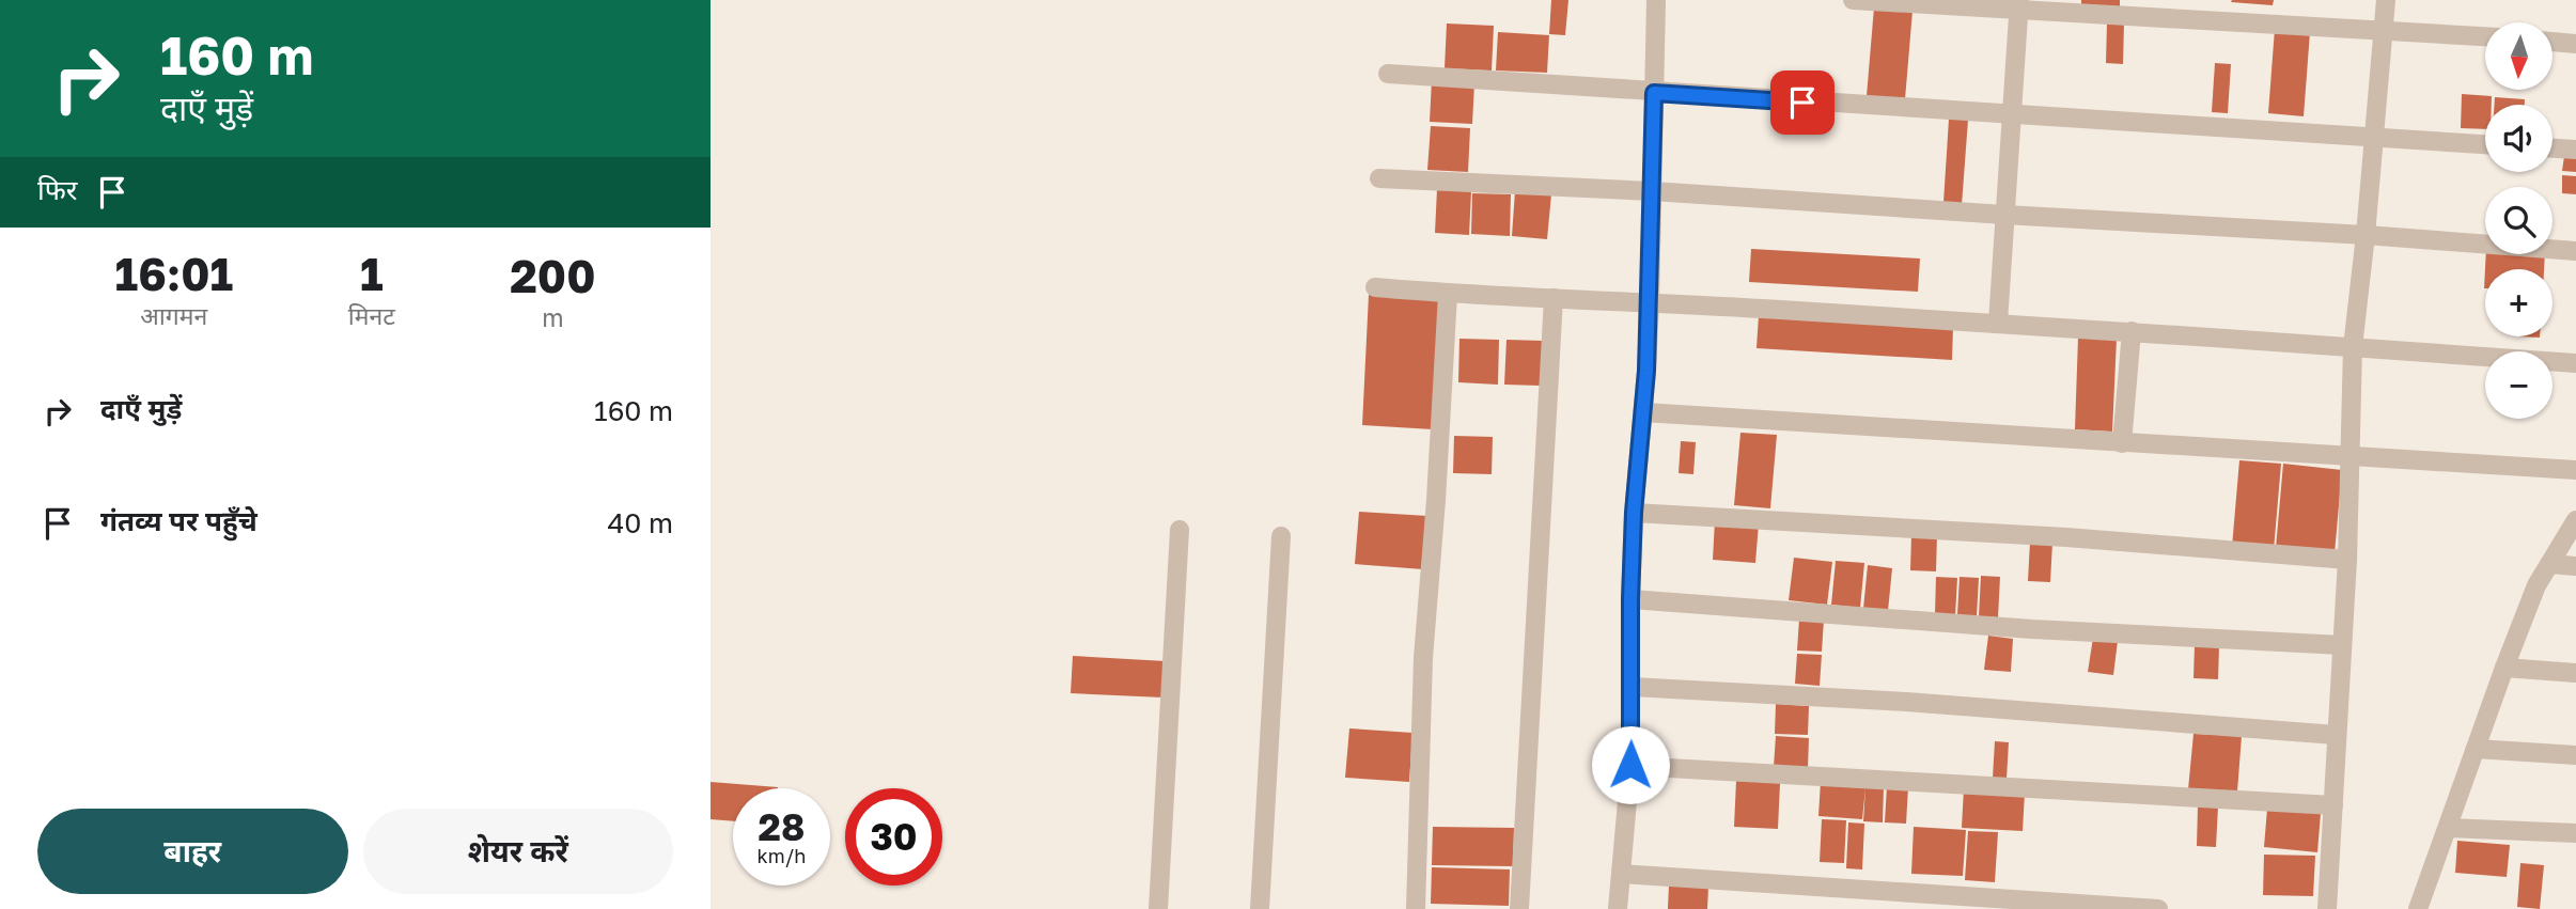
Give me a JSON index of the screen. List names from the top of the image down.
{
  "north": "bottom",
  "page": {
    "turn": ["160 m", "दाएँ मुड़ें"],
    "map_buttons": ["+", "−"],
    "then": "फिर",
    "eta": [
      "16:01",
      "आगमन",
      "1",
      "मिनट",
      "200",
      "m"
    ],
    "list": [
      {
        "name": "दाएँ मुड़ें",
        "value": "160 m"
      },
      {
        "name": "गंतव्य पर पहुँचे",
        "value": "40 m"
      }
    ],
    "speed": "28 km/h",
    "limit": "30",
    "buttons": ["बाहर", "शेयर करें"]
  }
}
